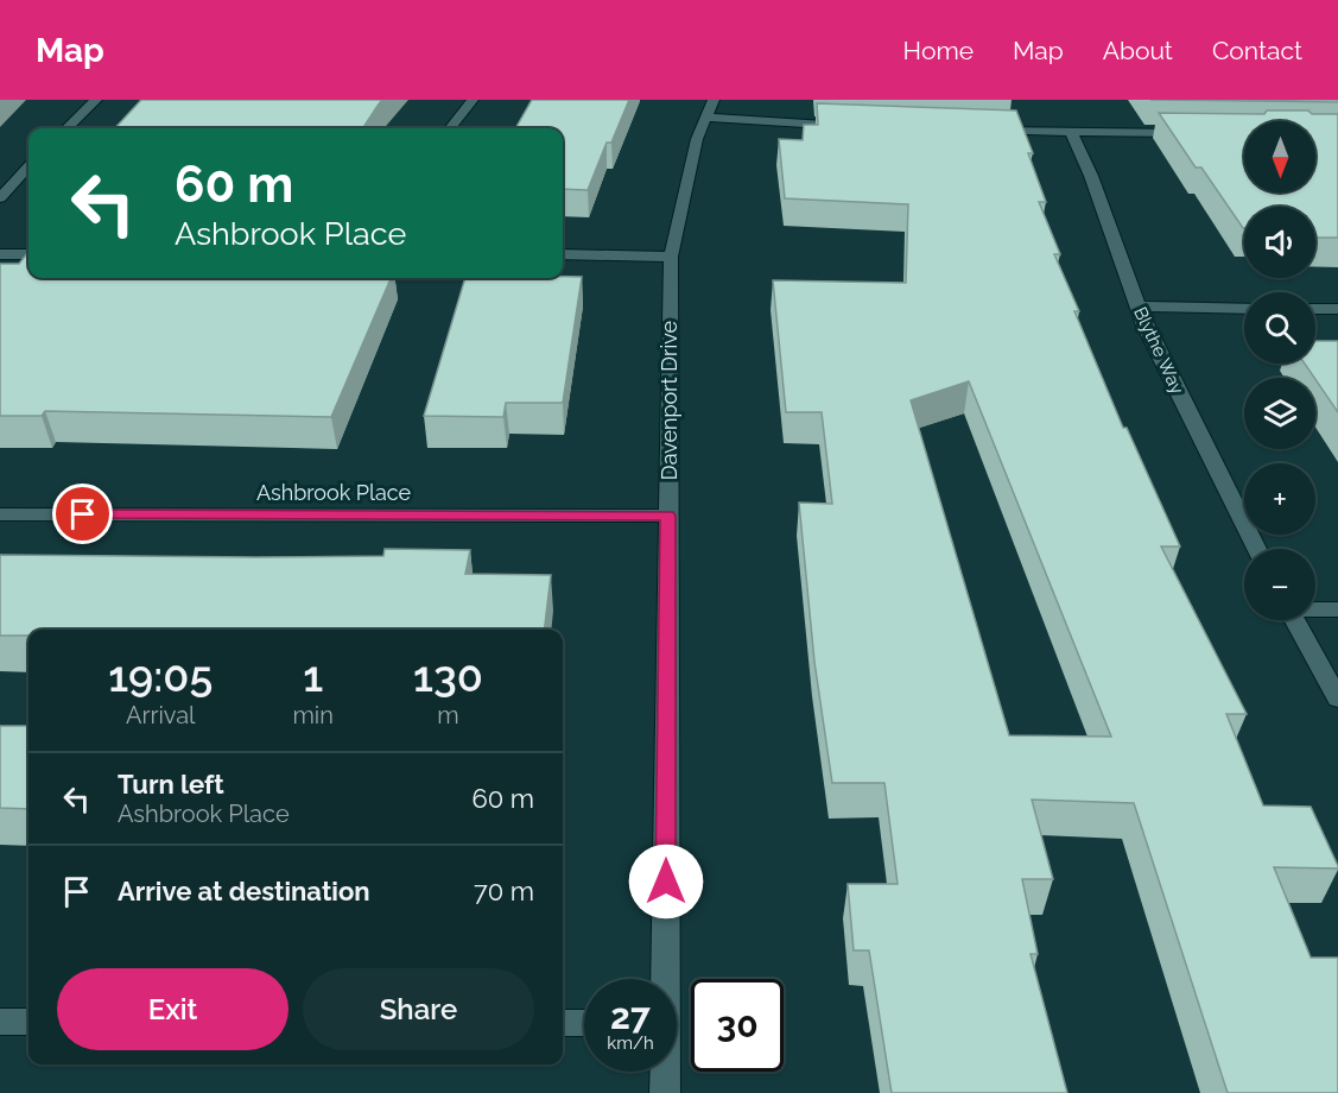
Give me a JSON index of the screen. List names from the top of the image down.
{
  "streets": {
    "street": ["Blythe Way", "Davenport Drive", "Ashbrook Place"]
  },
  "crossings": [
    ["Davenport Drive", "Ashbrook Place"]
  ],
  "north": "bottom",
  "page": {
    "header": "Map",
    "nav": [
      "Home",
      "Map",
      "About",
      "Contact"
    ],
    "map_buttons": ["+", "−"],
    "turn": ["60 m", "Ashbrook Place"],
    "eta": [
      "19:05",
      "Arrival",
      "1",
      "min",
      "130",
      "m"
    ],
    "list": [
      {
        "name": "Turn left",
        "note": "Ashbrook Place",
        "value": "60 m"
      },
      {
        "name": "Arrive at destination",
        "value": "70 m"
      }
    ],
    "buttons": ["Exit", "Share"],
    "speed": "27 km/h",
    "limit": "30"
  }
}
